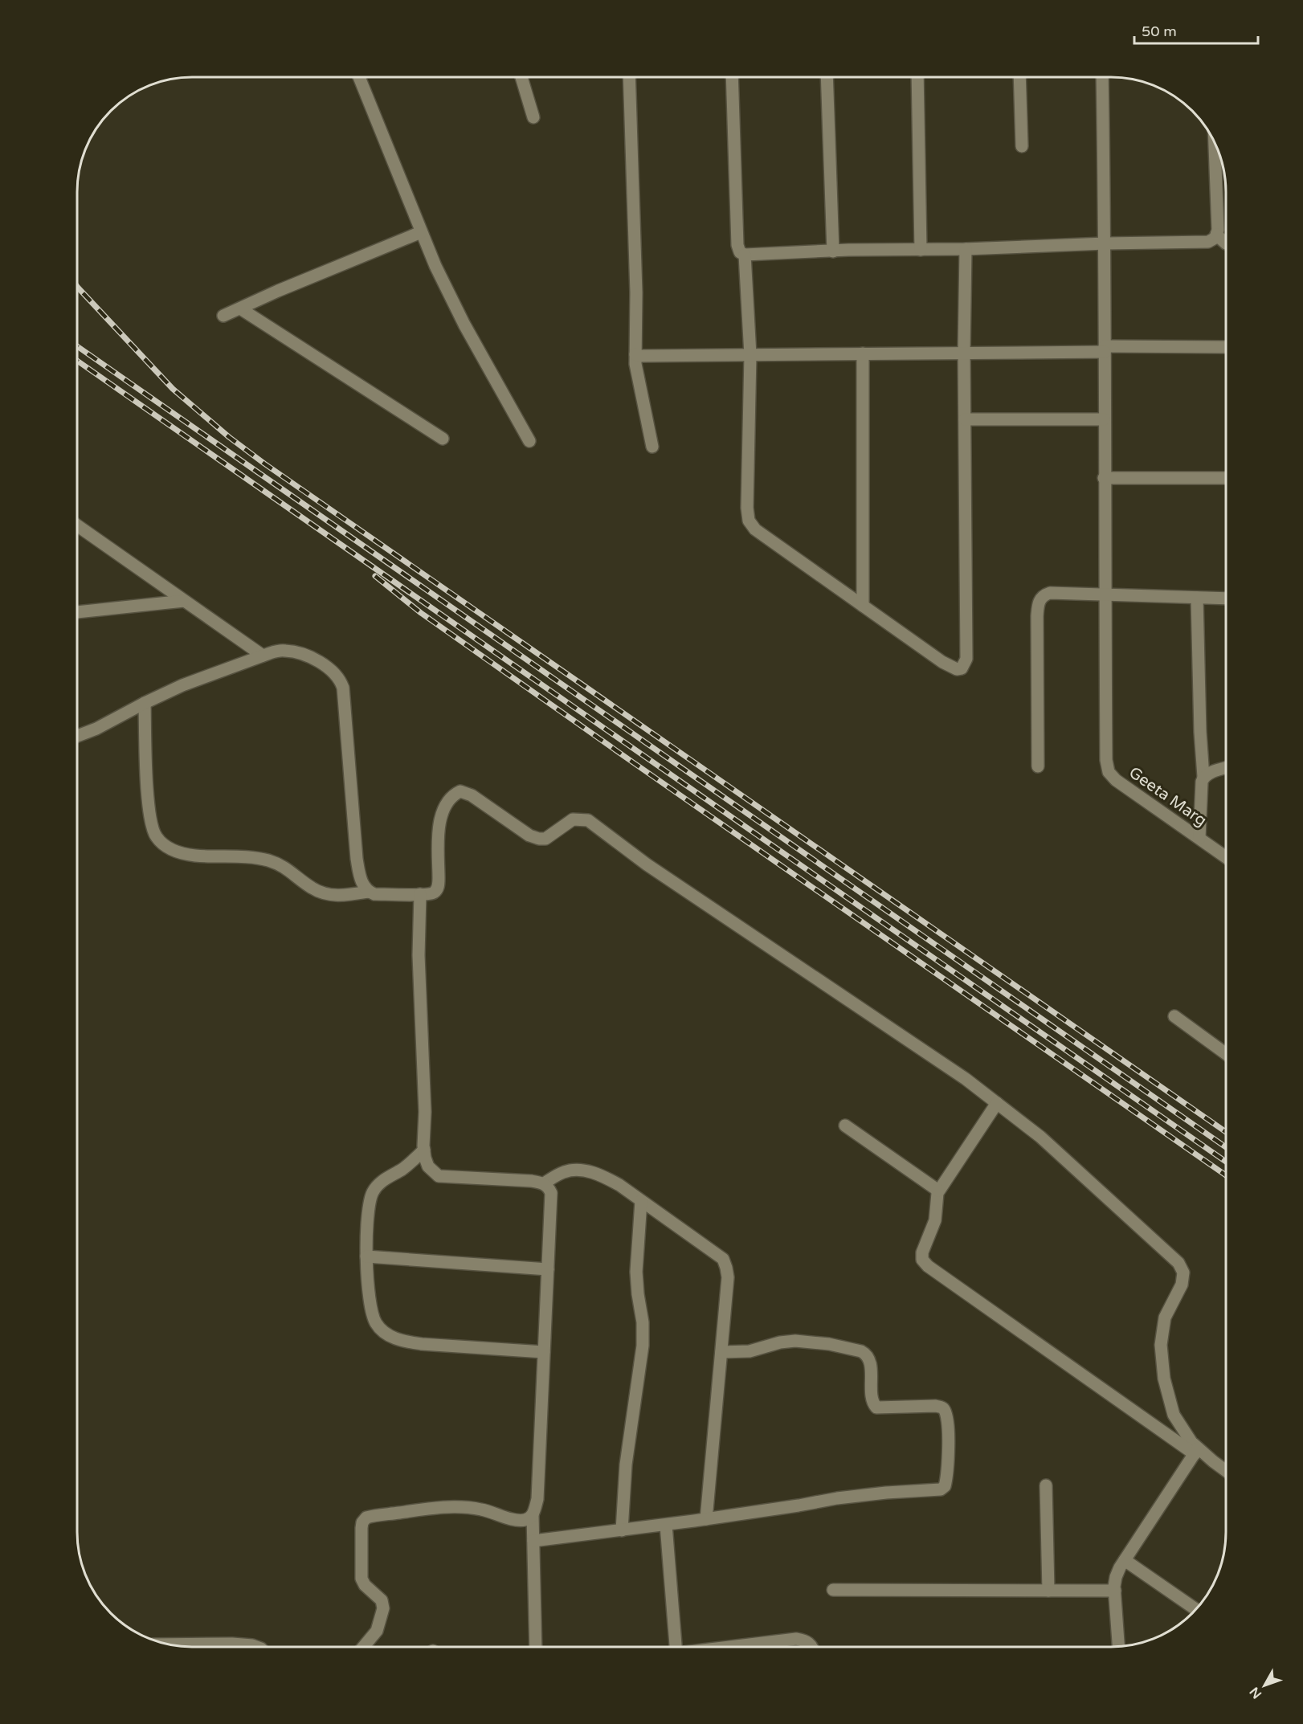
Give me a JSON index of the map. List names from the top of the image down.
{
  "streets": {
    "street": ["Geeta Marg"]
  },
  "scale_bar": "50 m",
  "north": "bottom left"
}
